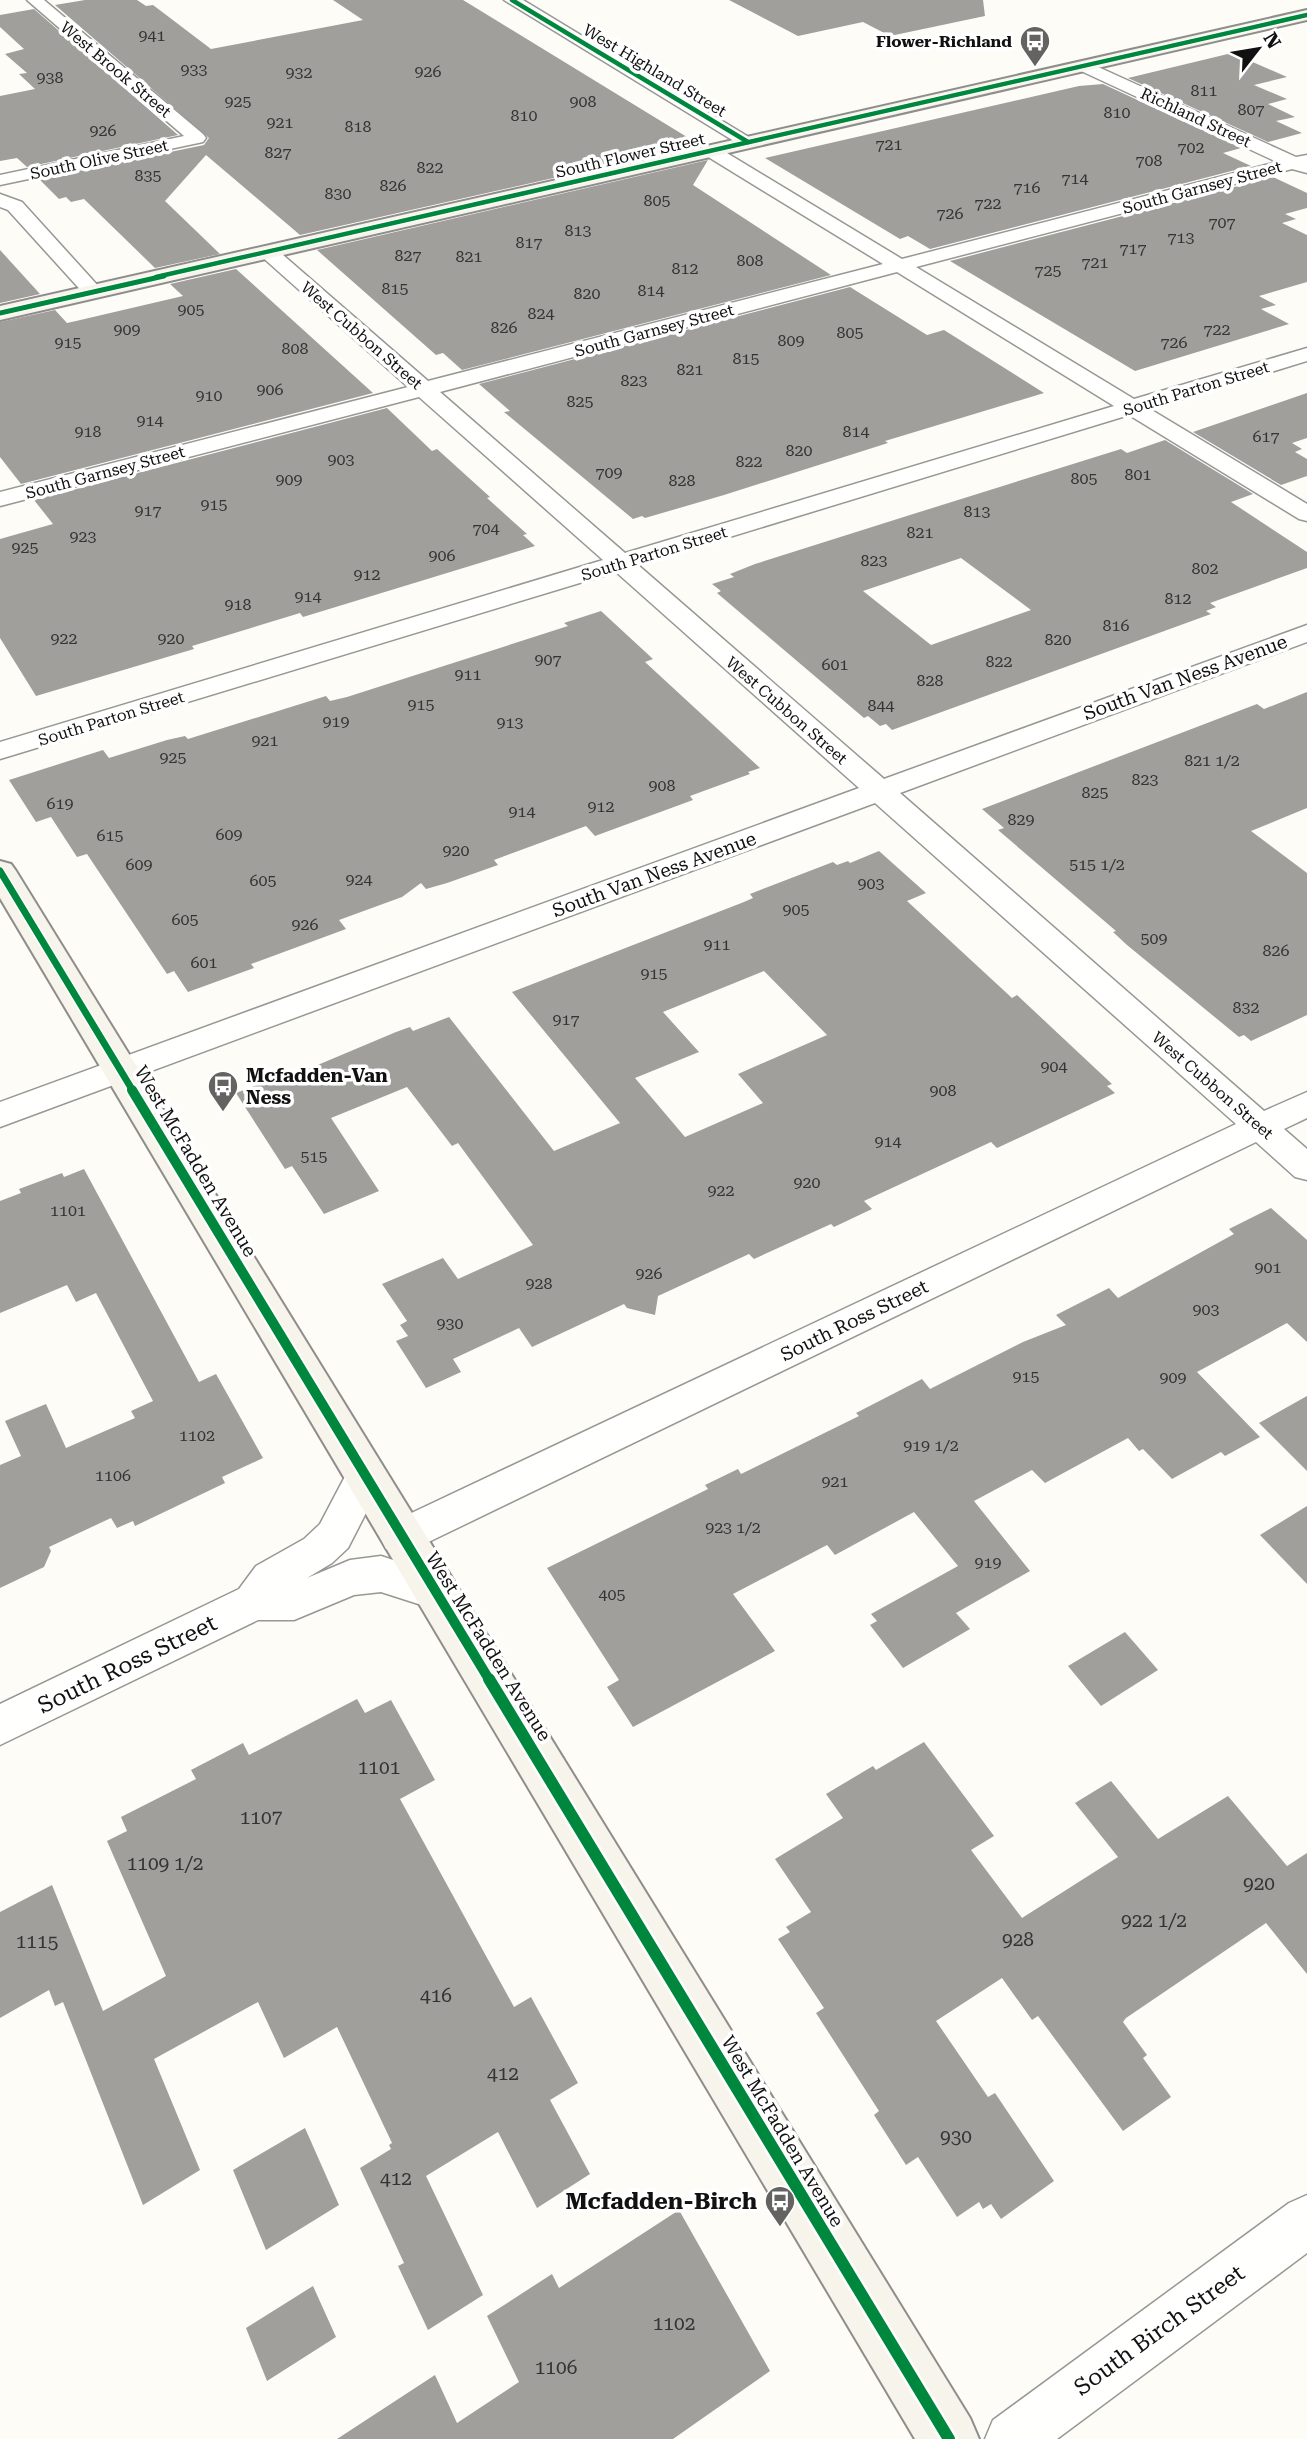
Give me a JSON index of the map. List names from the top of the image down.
{
  "streets": {
    "street": [
      "West Brook Street",
      "West Highland Street",
      "Richland Street",
      "South Flower Street",
      "South Olive Street",
      "South Garnsey Street",
      "West Cubbon Street",
      "South Parton Street",
      "South Van Ness Avenue",
      "West McFadden Avenue",
      "South Ross Street",
      "South Birch Street"
    ]
  },
  "crossings": [
    ["West Brook Street", "South Olive Street"],
    ["West Highland Street", "South Flower Street"],
    ["Richland Street", "South Flower Street"],
    ["Richland Street", "South Garnsey Street"],
    ["South Flower Street", "West Cubbon Street"],
    ["South Garnsey Street", "West Cubbon Street"],
    ["West Cubbon Street", "South Parton Street"],
    ["West Cubbon Street", "South Van Ness Avenue"],
    ["West Cubbon Street", "South Ross Street"],
    ["South Van Ness Avenue", "West McFadden Avenue"],
    ["West McFadden Avenue", "South Ross Street"]
  ],
  "places": {
    "bus stop": ["Flower-Richland", "Mcfadden-Van Ness", "Mcfadden-Birch"]
  },
  "house_numbers": [
    "941",
    "933",
    "926",
    "932",
    "938",
    "811",
    "925",
    "908",
    "807",
    "810",
    "810",
    "921",
    "818",
    "926",
    "721",
    "702",
    "827",
    "708",
    "822",
    "835",
    "714",
    "826",
    "716",
    "830",
    "805",
    "722",
    "726",
    "707",
    "813",
    "713",
    "817",
    "717",
    "827",
    "821",
    "808",
    "721",
    "812",
    "725",
    "815",
    "814",
    "820",
    "905",
    "824",
    "826",
    "909",
    "722",
    "805",
    "809",
    "915",
    "726",
    "808",
    "815",
    "821",
    "823",
    "906",
    "910",
    "825",
    "914",
    "918",
    "814",
    "617",
    "820",
    "903",
    "822",
    "709",
    "801",
    "805",
    "909",
    "828",
    "915",
    "917",
    "813",
    "704",
    "821",
    "923",
    "925",
    "906",
    "823",
    "802",
    "912",
    "914",
    "812",
    "918",
    "816",
    "922",
    "920",
    "820",
    "907",
    "822",
    "601",
    "911",
    "828",
    "915",
    "844",
    "919",
    "913",
    "921",
    "925",
    "821 1/2",
    "823",
    "908",
    "825",
    "619",
    "912",
    "914",
    "829",
    "609",
    "615",
    "920",
    "609",
    "515 1/2",
    "924",
    "605",
    "903",
    "905",
    "605",
    "926",
    "509",
    "911",
    "826",
    "601",
    "915",
    "832",
    "917",
    "904",
    "908",
    "914",
    "515",
    "920",
    "922",
    "1101",
    "901",
    "926",
    "928",
    "903",
    "930",
    "915",
    "909",
    "1102",
    "919 1/2",
    "1106",
    "921",
    "923 1/2",
    "919",
    "405",
    "1101",
    "1107",
    "1109 1/2",
    "920",
    "922 1/2",
    "928",
    "1115",
    "416",
    "412",
    "930",
    "412",
    "1102",
    "1106"
  ],
  "north": "top right"
}
